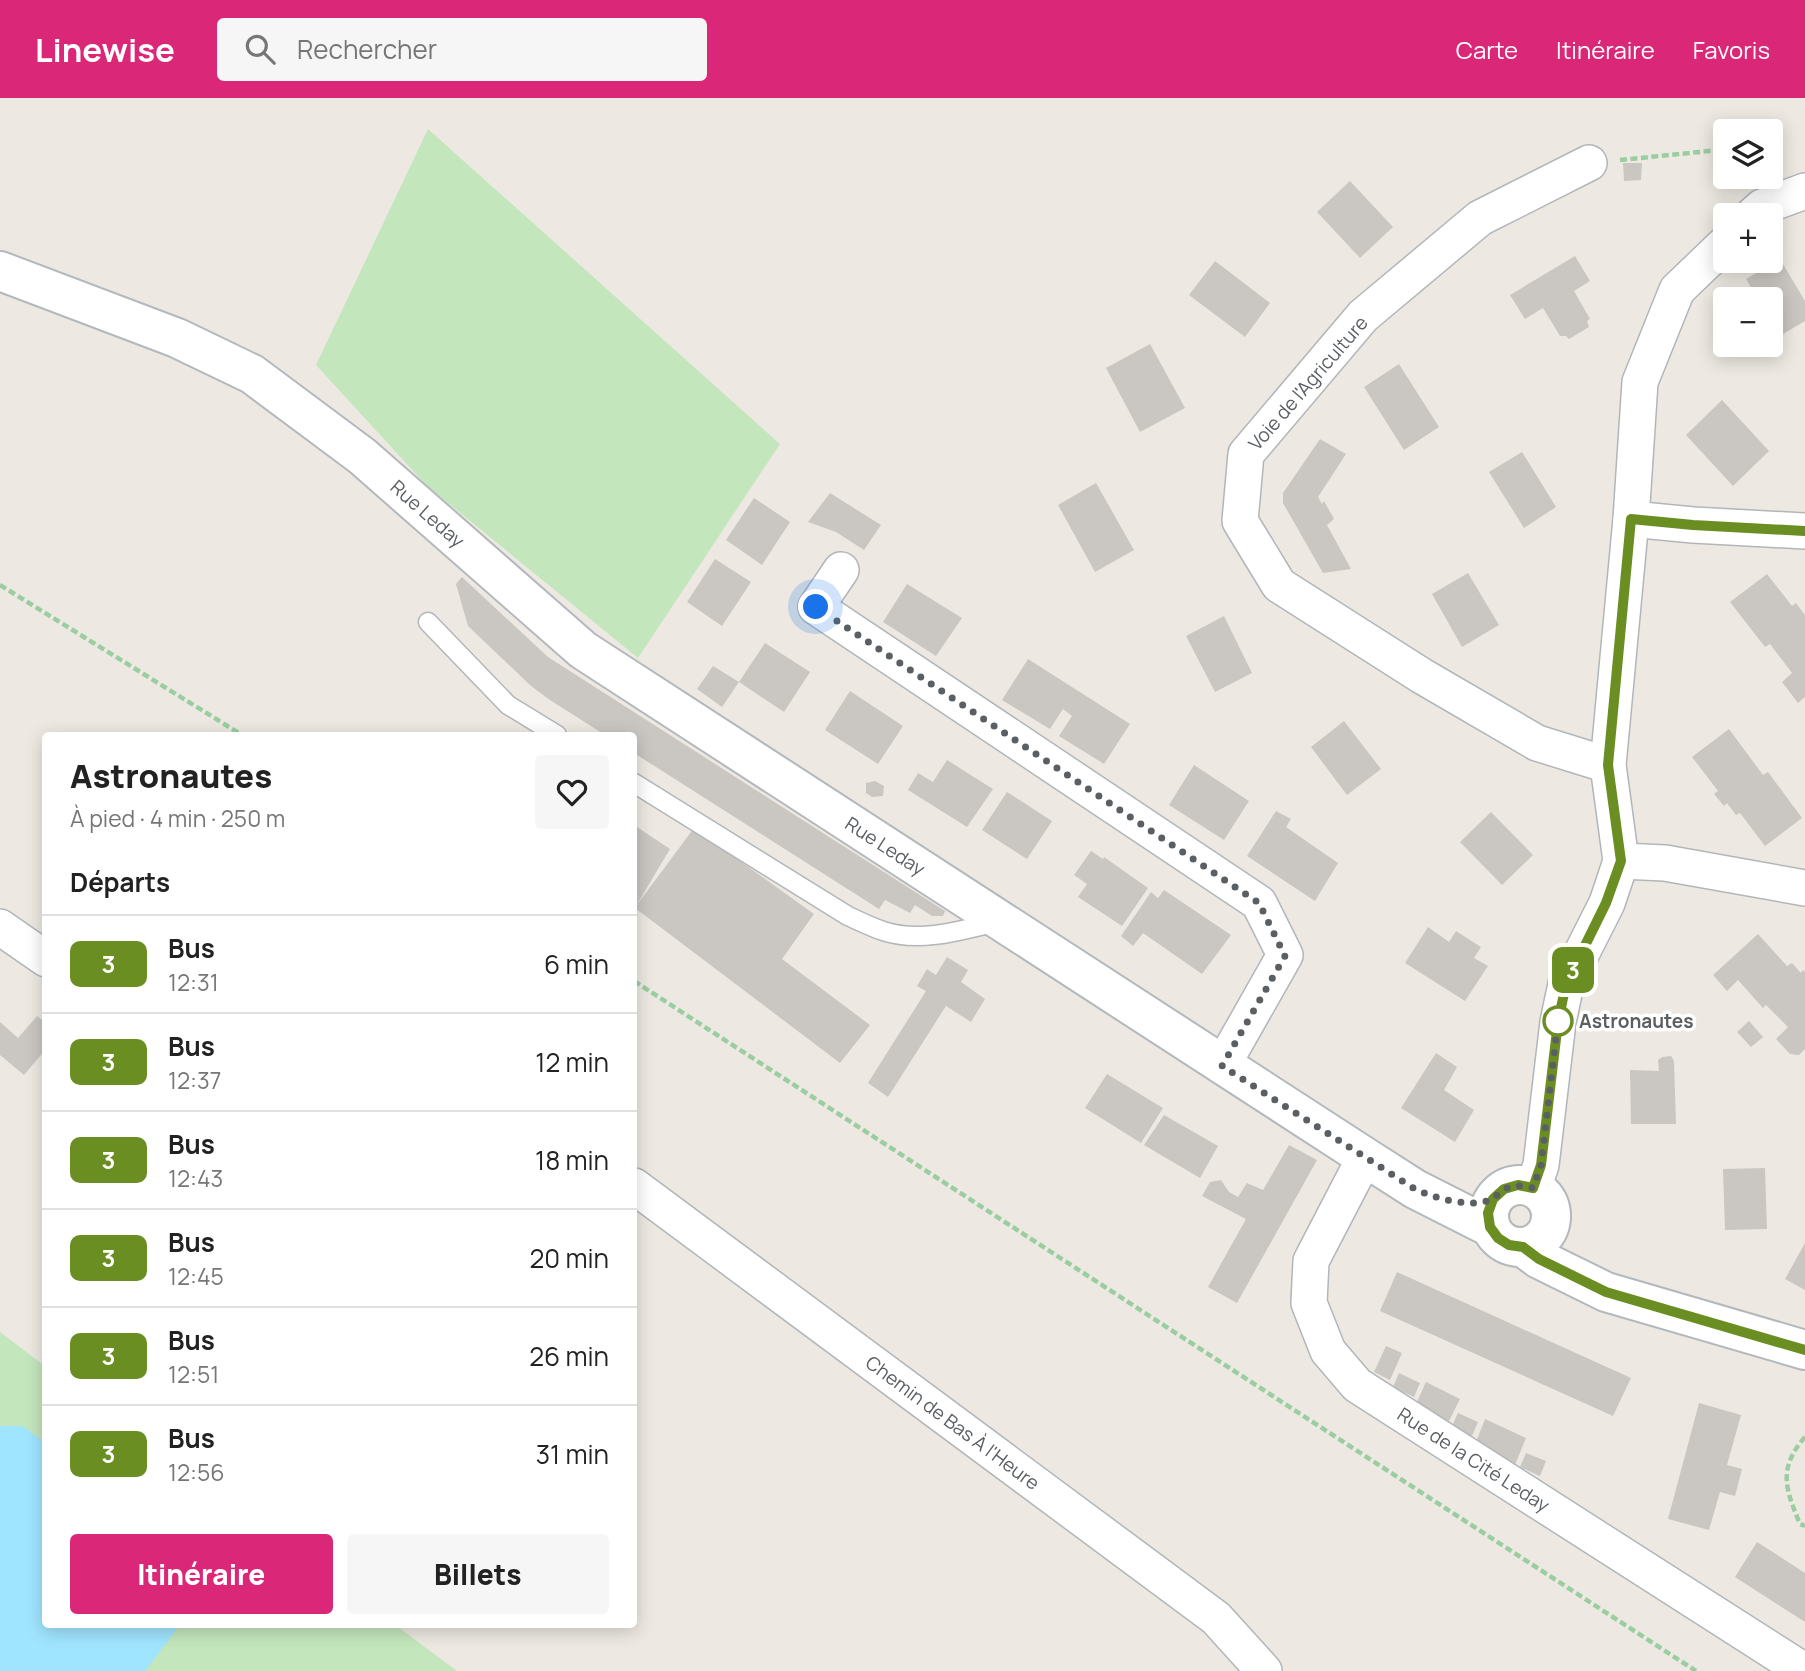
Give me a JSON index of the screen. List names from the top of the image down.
{
  "streets": {
    "main road": ["Rue Leday"],
    "street": ["Voie de l'Agriculture", "Chemin de Bas À l'Heure", "Rue de la Cité Leday"]
  },
  "crossings": [
    ["Rue Leday", "Rue de la Cité Leday"]
  ],
  "places": ["Astronautes"],
  "lines": ["bus line 3"],
  "page": {
    "header": "Linewise",
    "search": "Rechercher",
    "nav": ["Carte", "Itinéraire", "Favoris"],
    "on_map": "3",
    "map_buttons": ["+", "−"],
    "heading": [
      ["Astronautes", "À pied · 4 min · 250 m"],
      "Départs"
    ],
    "list": [
      {
        "mark": "3",
        "name": "Bus",
        "note": "12:31",
        "value": "6 min"
      },
      {
        "mark": "3",
        "name": "Bus",
        "note": "12:37",
        "value": "12 min"
      },
      {
        "mark": "3",
        "name": "Bus",
        "note": "12:43",
        "value": "18 min"
      },
      {
        "mark": "3",
        "name": "Bus",
        "note": "12:45",
        "value": "20 min"
      },
      {
        "mark": "3",
        "name": "Bus",
        "note": "12:51",
        "value": "26 min"
      },
      {
        "mark": "3",
        "name": "Bus",
        "note": "12:56",
        "value": "31 min"
      }
    ],
    "buttons": ["Itinéraire", "Billets"]
  }
}
